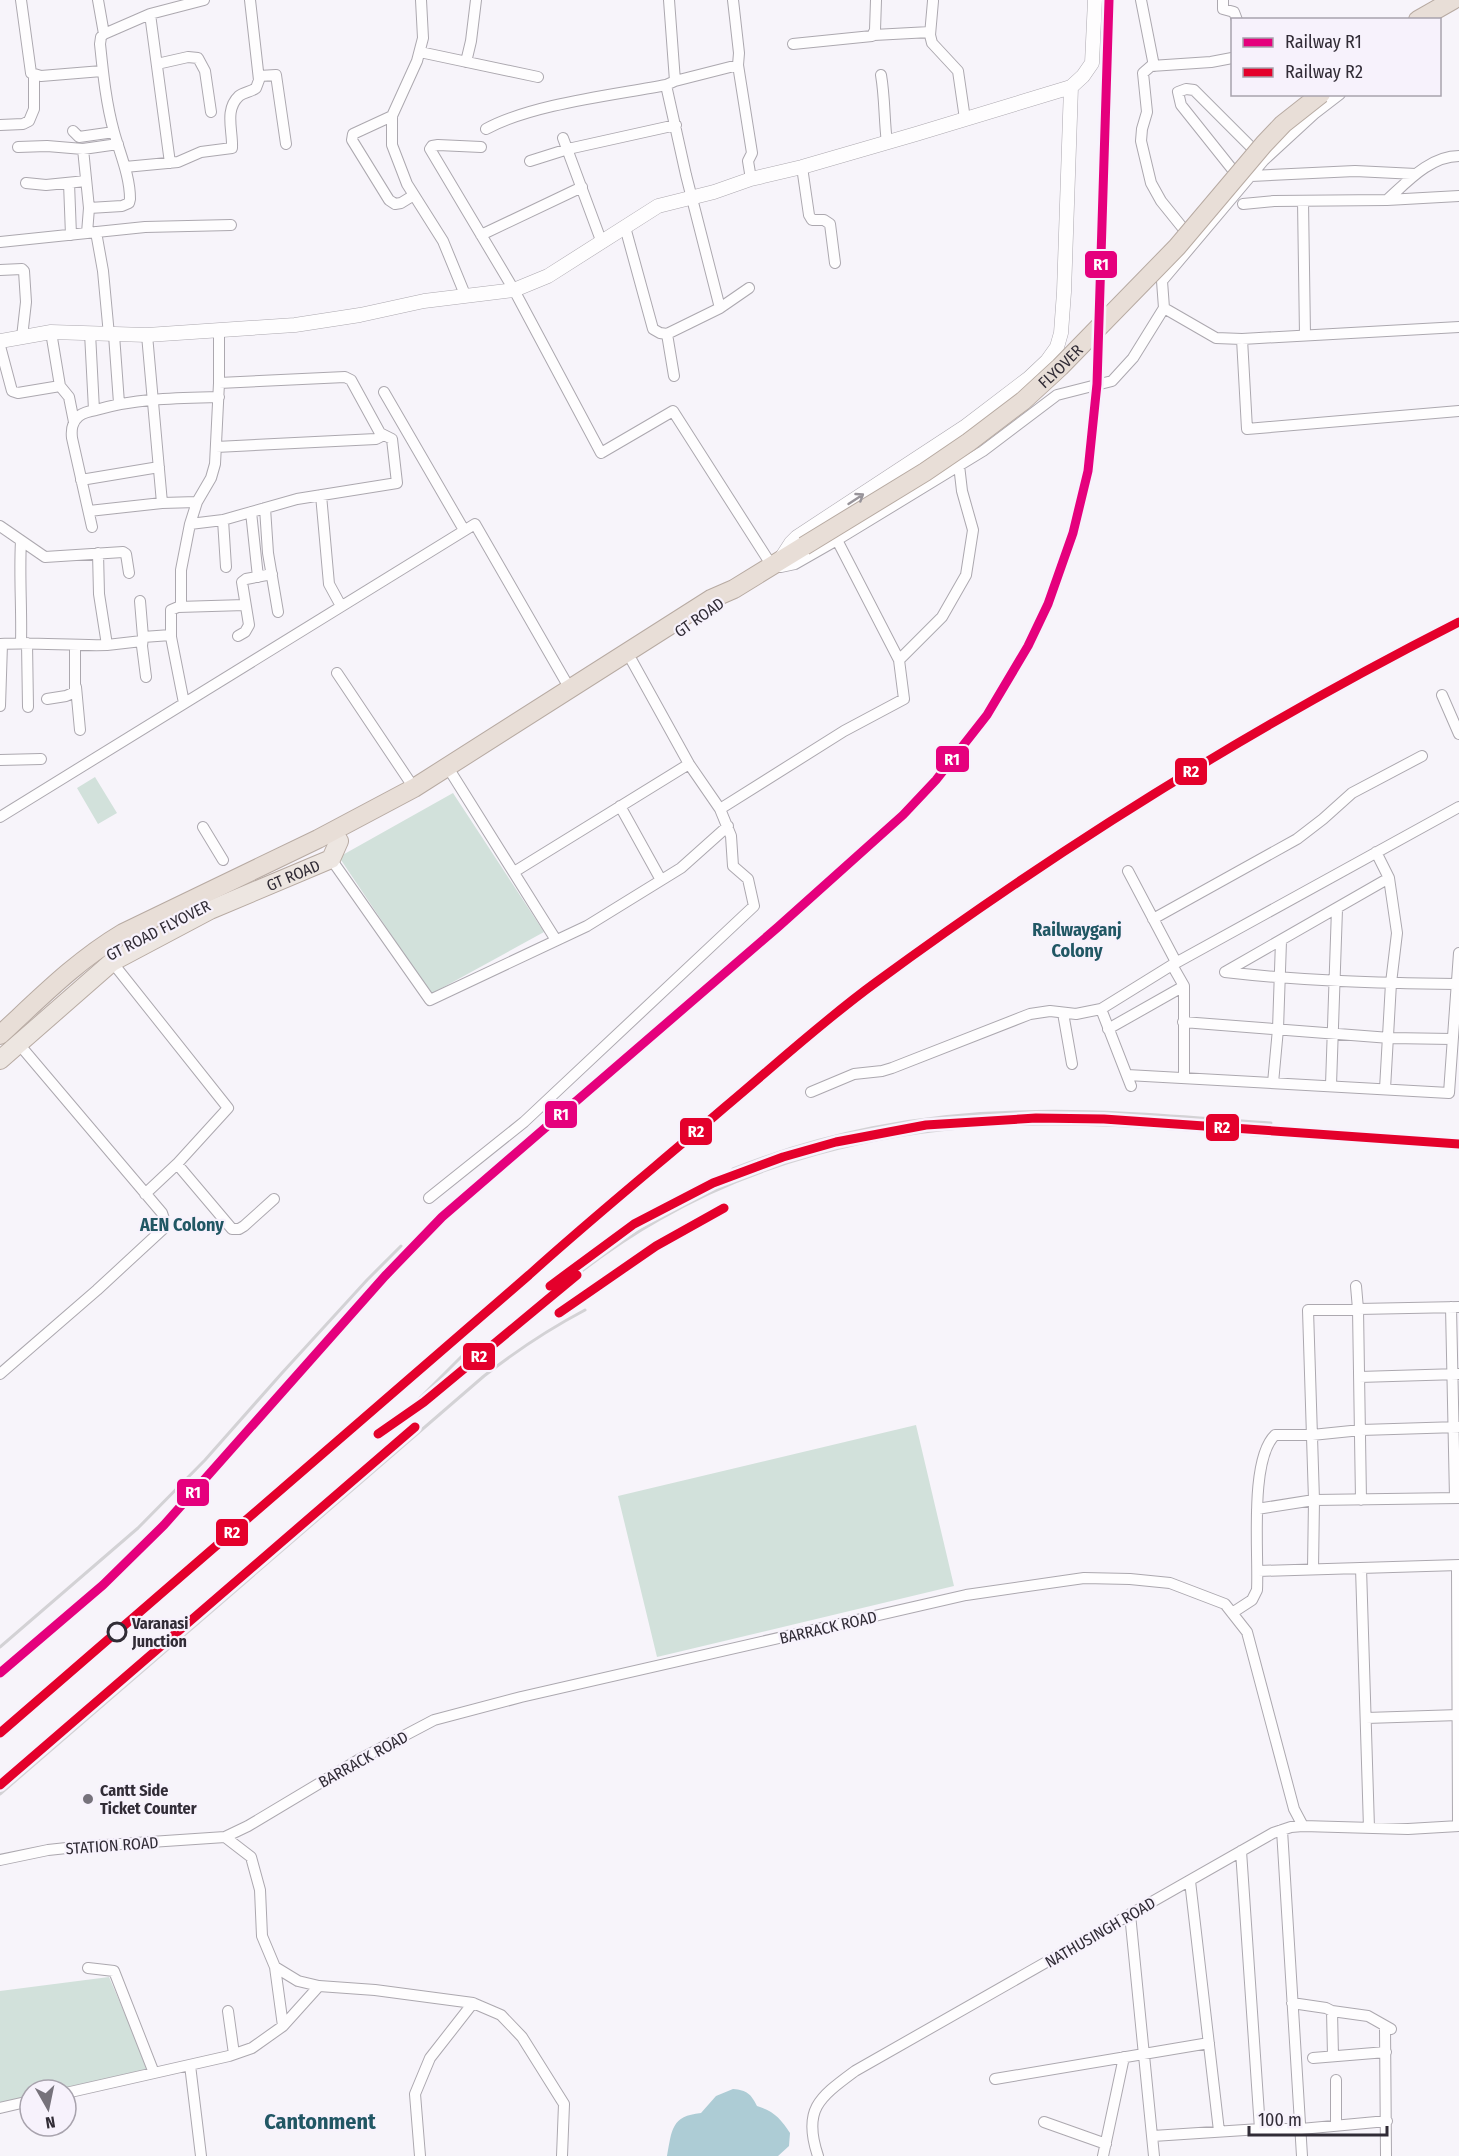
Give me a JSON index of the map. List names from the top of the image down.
{
  "streets": {
    "highway": ["FLYOVER", "GT ROAD", "GT ROAD FLYOVER"],
    "street": ["BARRACK ROAD", "STATION ROAD", "NATHUSINGH ROAD"]
  },
  "crossings": [
    ["FLYOVER", "GT ROAD"],
    ["GT ROAD", "GT ROAD FLYOVER"],
    ["BARRACK ROAD", "STATION ROAD"],
    ["BARRACK ROAD", "NATHUSINGH ROAD"]
  ],
  "districts": ["Railwayganj Colony", "AEN Colony", "Cantonment"],
  "places": ["Varanasi Junction", "Cantt Side Ticket Counter"],
  "lines": ["rail line R1", "rail line R2"],
  "legend": ["Railway R1", "Railway R2"],
  "scale_bar": "100 m",
  "north": "bottom"
}
